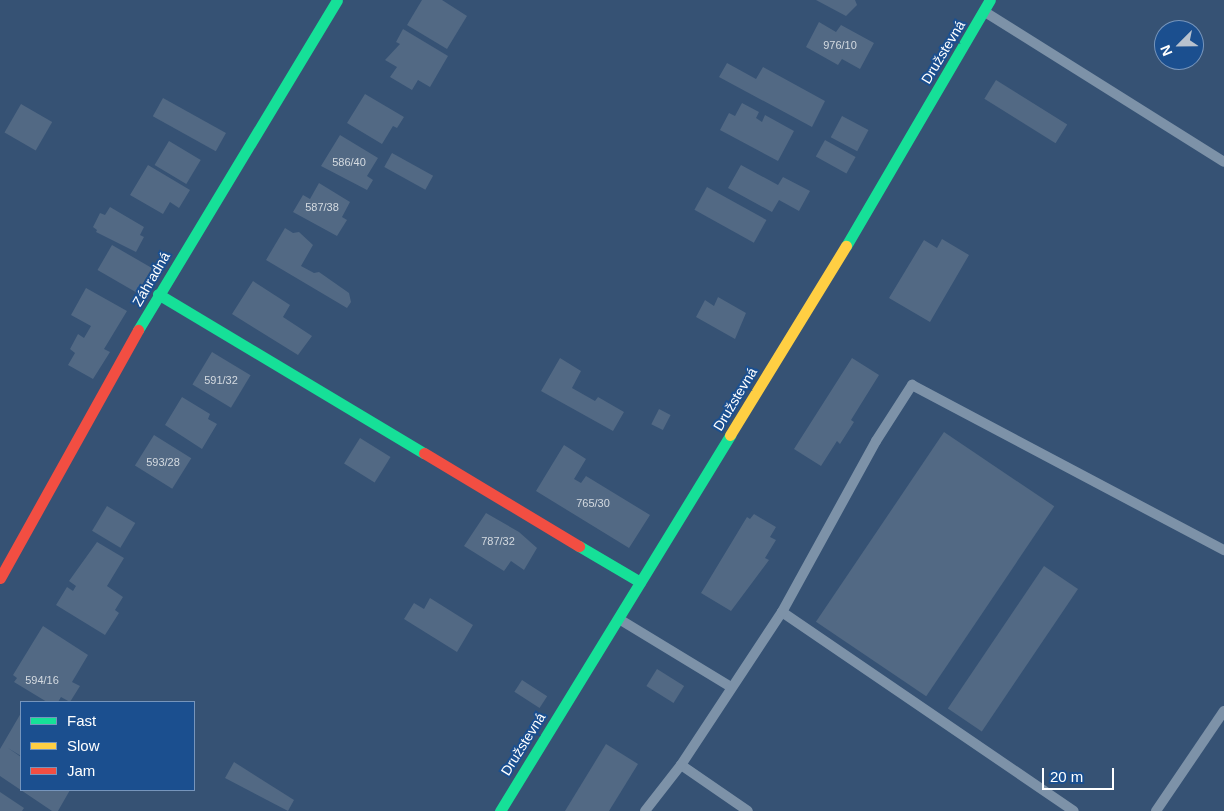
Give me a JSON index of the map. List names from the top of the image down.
{
  "streets": {
    "street": ["Družstevná", "Záhradná"]
  },
  "house_numbers": [
    "976/10",
    "586/40",
    "587/38",
    "591/32",
    "593/28",
    "765/30",
    "787/32",
    "594/16"
  ],
  "legend": ["Fast", "Slow", "Jam"],
  "scale_bar": "20 m",
  "north": "bottom left"
}
